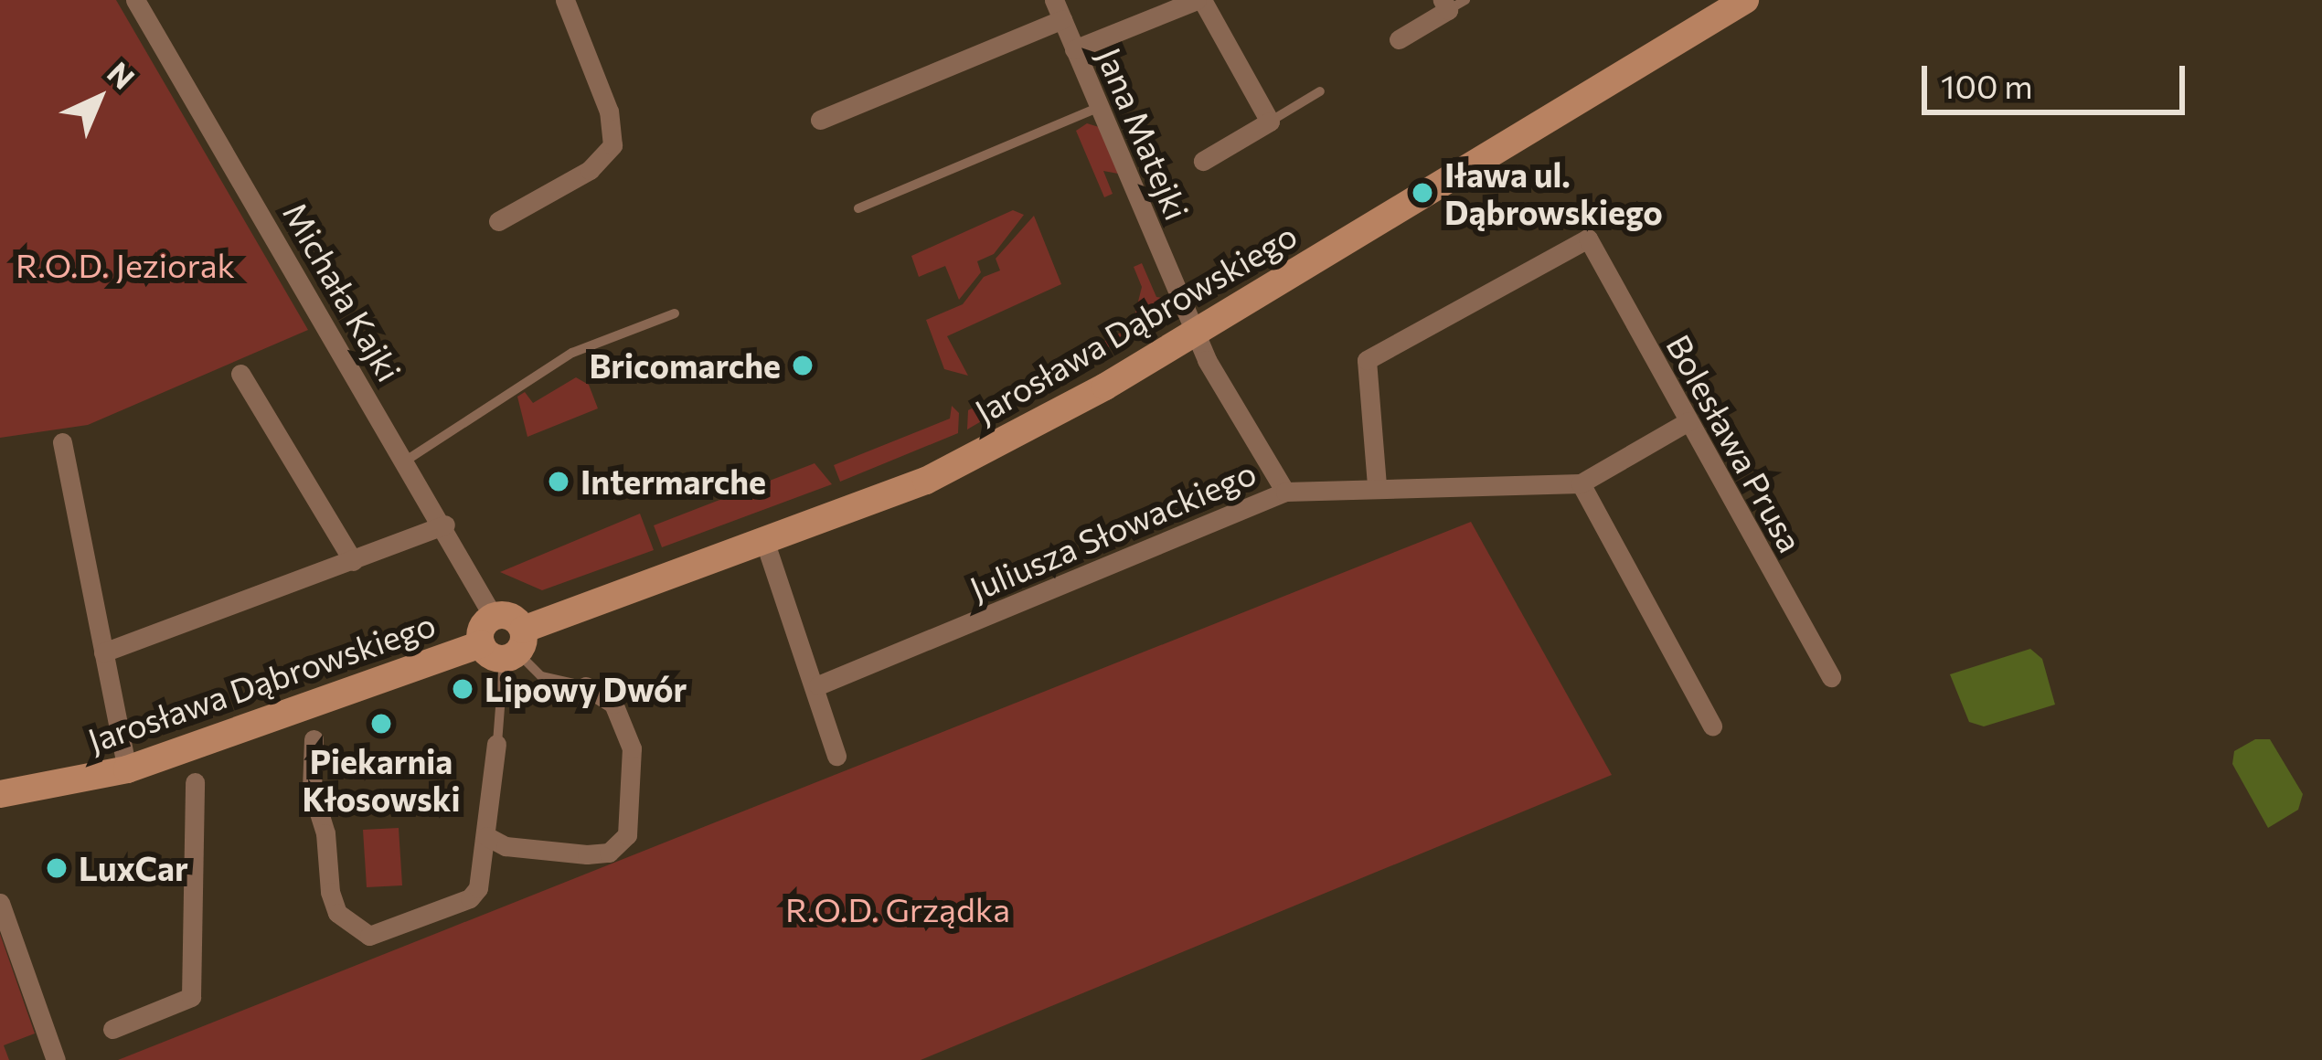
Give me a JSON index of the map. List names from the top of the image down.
{
  "streets": {
    "street": [
      "Jana Matejki",
      "Michała Kajki",
      "Jarosława Dąbrowskiego",
      "Bolesława Prusa",
      "Juliusza Słowackiego"
    ]
  },
  "crossings": [
    ["Jana Matejki", "Jarosława Dąbrowskiego"],
    ["Jana Matejki", "Juliusza Słowackiego"],
    ["Bolesława Prusa", "Juliusza Słowackiego"]
  ],
  "parks": ["R.O.D. Jeziorak", "R.O.D. Grządka"],
  "places": [
    "Iława ul. Dąbrowskiego",
    "Bricomarche",
    "Intermarche",
    "Lipowy Dwór",
    "Piekarnia Kłosowski",
    "LuxCar"
  ],
  "scale_bar": "100 m",
  "north": "top right"
}
